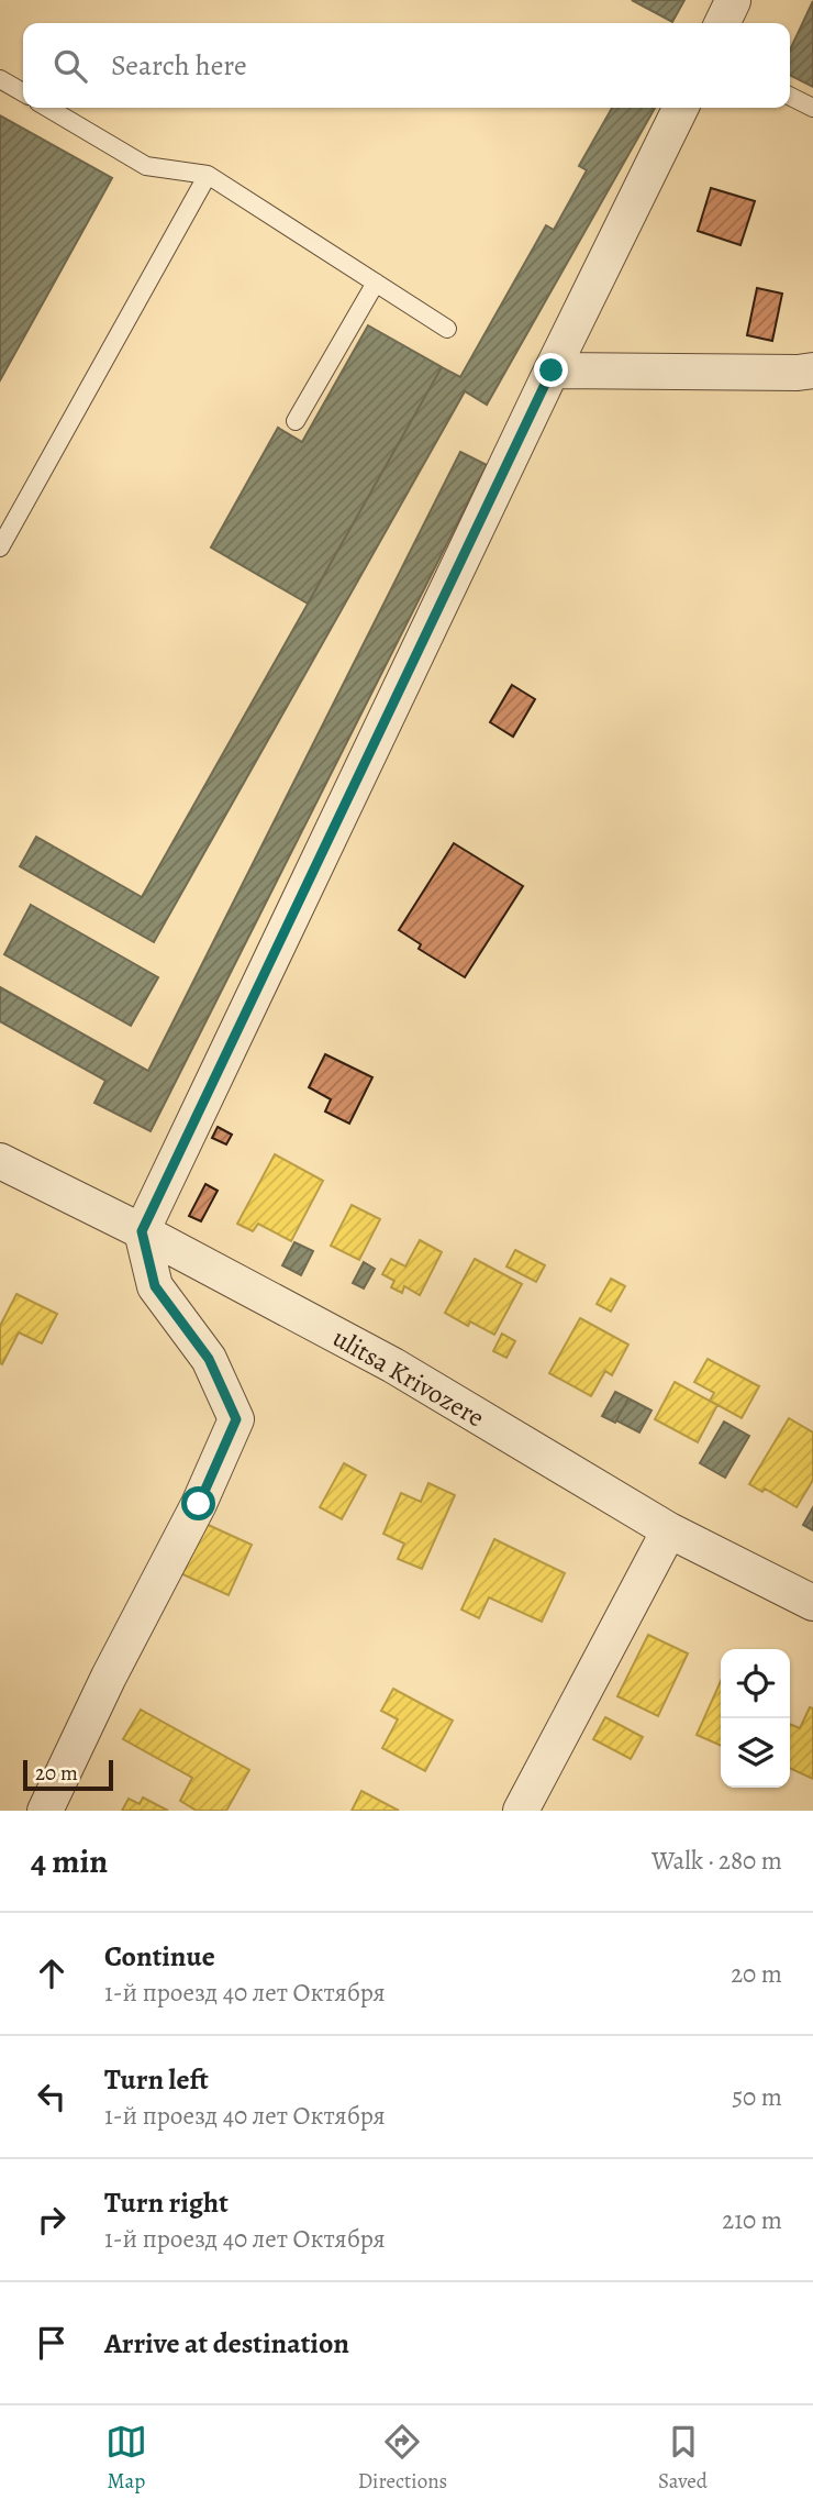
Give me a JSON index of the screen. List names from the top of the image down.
{
  "streets": {
    "street": ["ulitsa Krivozere"]
  },
  "scale_bar": "20 m",
  "page": {
    "search": "Search here",
    "scale": "20 m",
    "heading": ["4 min", "Walk · 280 m"],
    "list": [
      ["Continue", "1-й проезд 40 лет Октября", "20 m"],
      ["Turn left", "1-й проезд 40 лет Октября", "50 m"],
      ["Turn right", "1-й проезд 40 лет Октября", "210 m"],
      "Arrive at destination"
    ],
    "nav": ["Map", "Directions", "Saved"]
  }
}
